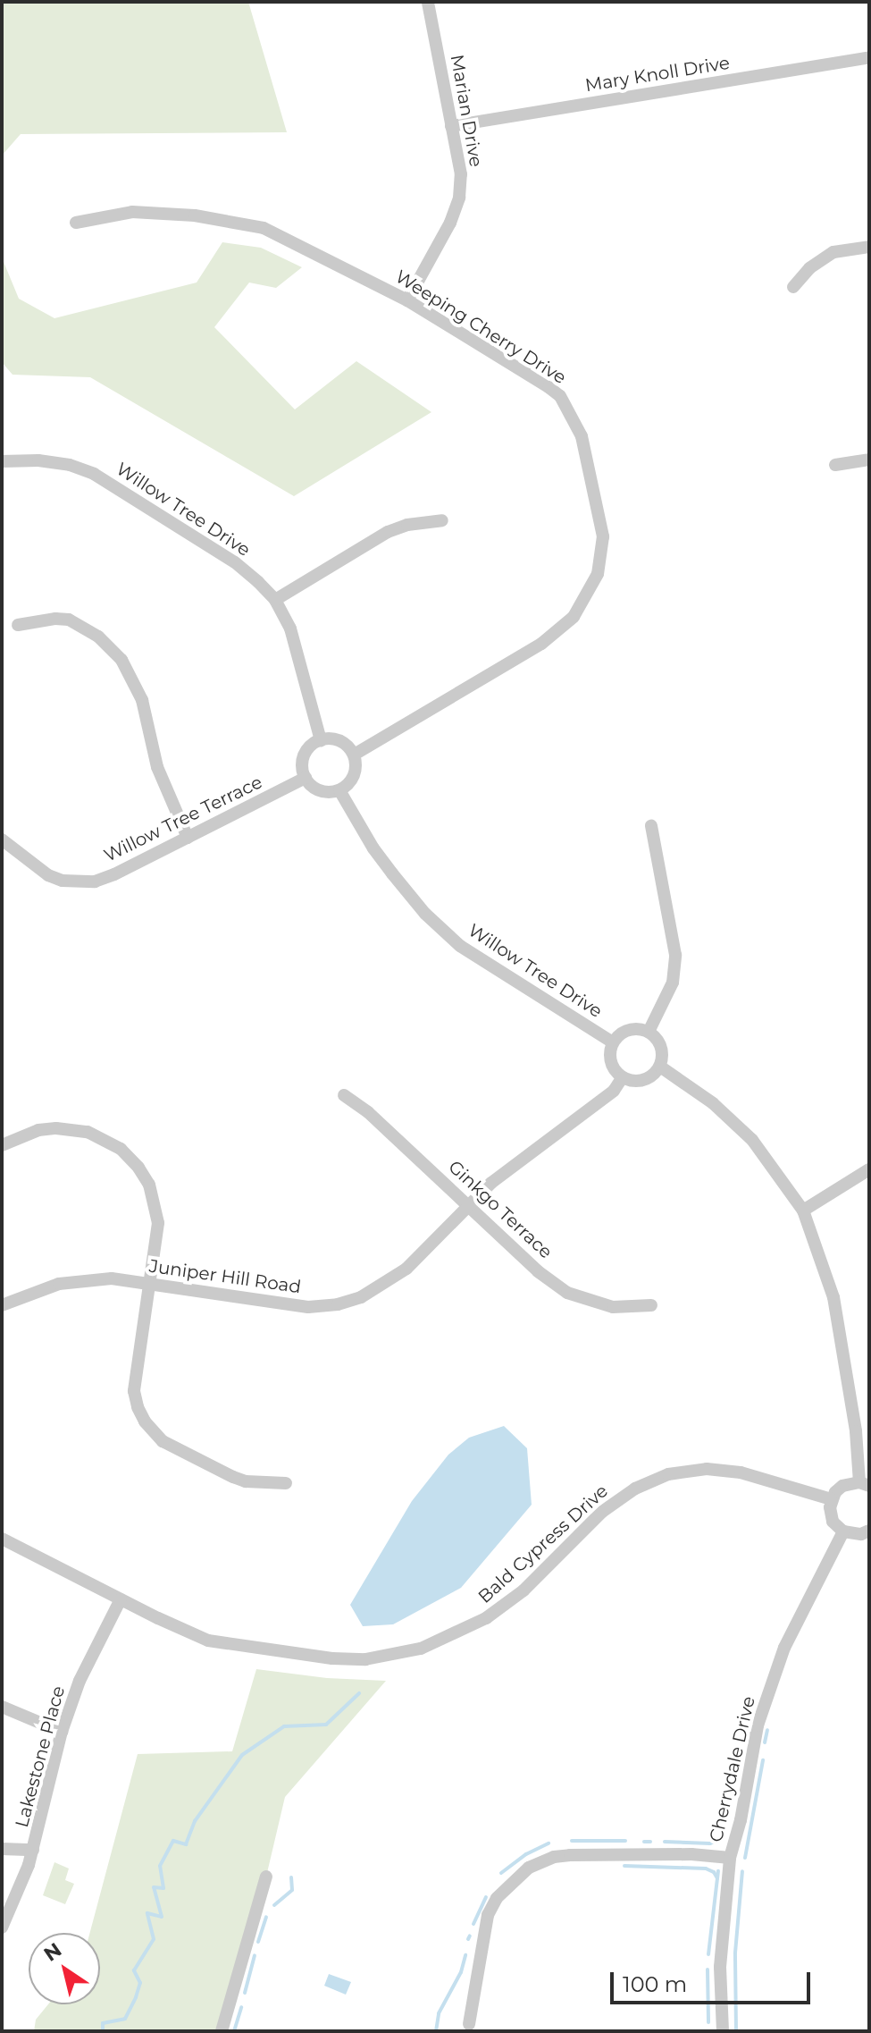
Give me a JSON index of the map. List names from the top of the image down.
{
  "streets": {
    "street": [
      "Mary Knoll Drive",
      "Marian Drive",
      "Weeping Cherry Drive",
      "Willow Tree Drive",
      "Willow Tree Terrace",
      "Ginkgo Terrace",
      "Juniper Hill Road",
      "Bald Cypress Drive",
      "Lakestone Place",
      "Cherrydale Drive"
    ]
  },
  "crossings": [
    ["Mary Knoll Drive", "Marian Drive"],
    ["Marian Drive", "Weeping Cherry Drive"],
    ["Weeping Cherry Drive", "Willow Tree Drive"],
    ["Weeping Cherry Drive", "Willow Tree Terrace"],
    ["Willow Tree Drive", "Willow Tree Terrace"],
    ["Willow Tree Drive", "Juniper Hill Road"],
    ["Ginkgo Terrace", "Juniper Hill Road"],
    ["Bald Cypress Drive", "Lakestone Place"]
  ],
  "scale_bar": "100 m",
  "north": "top left"
}
